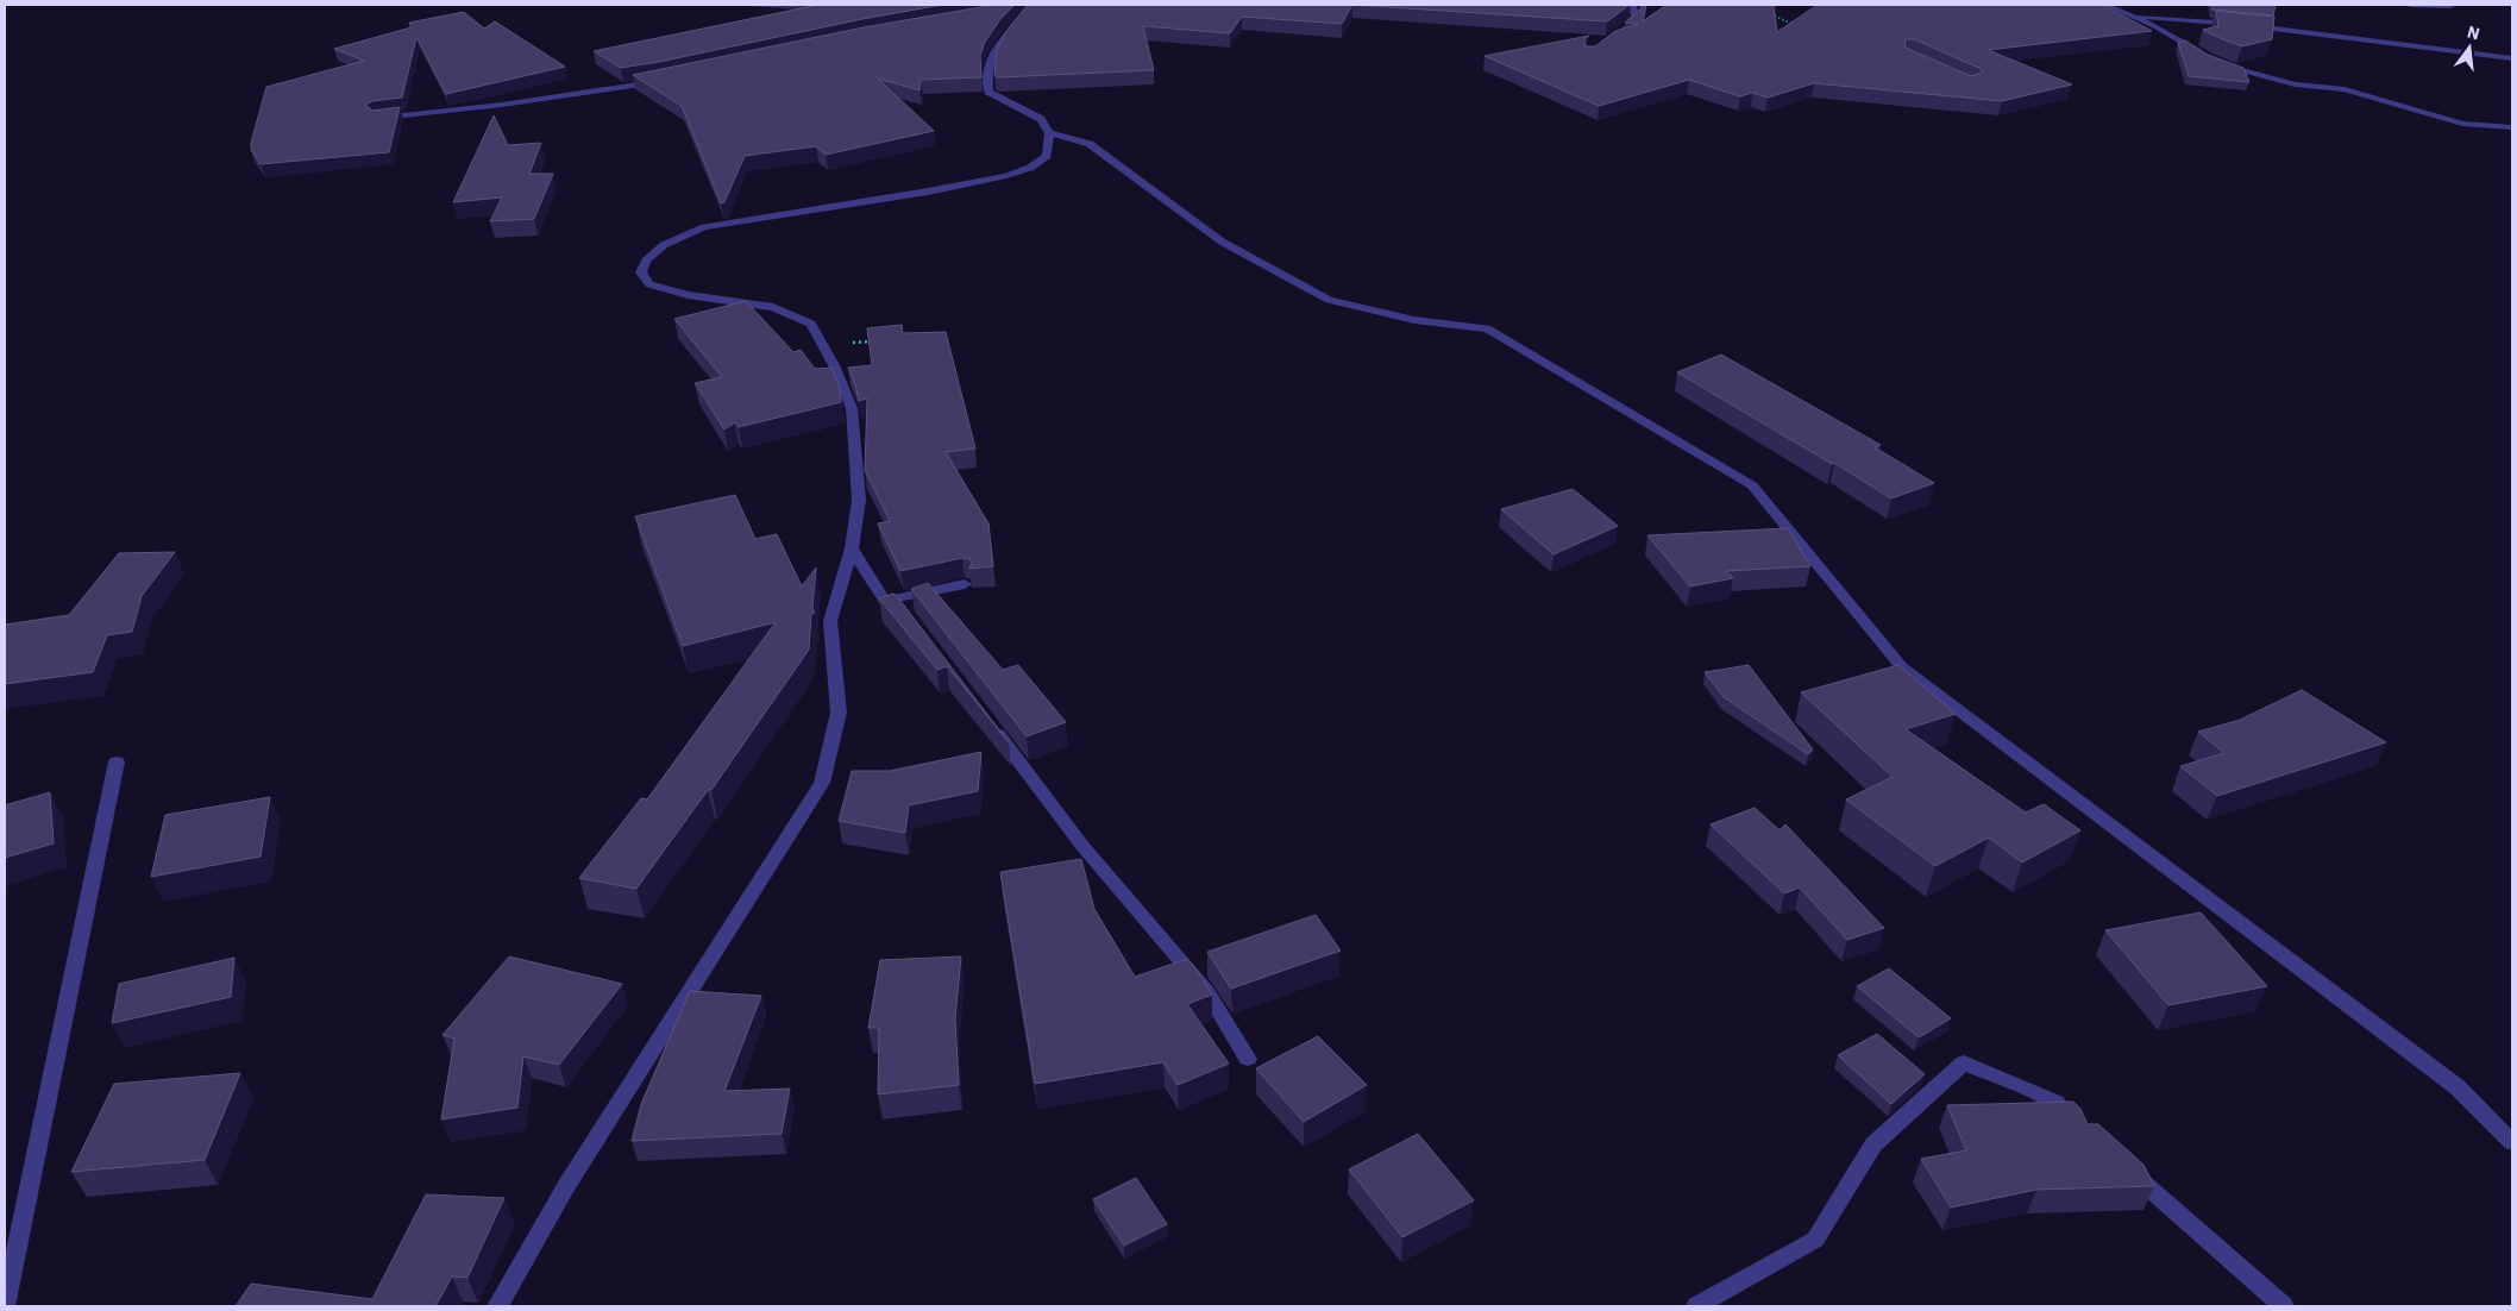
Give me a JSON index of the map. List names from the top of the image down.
{
  "north": "top"
}
